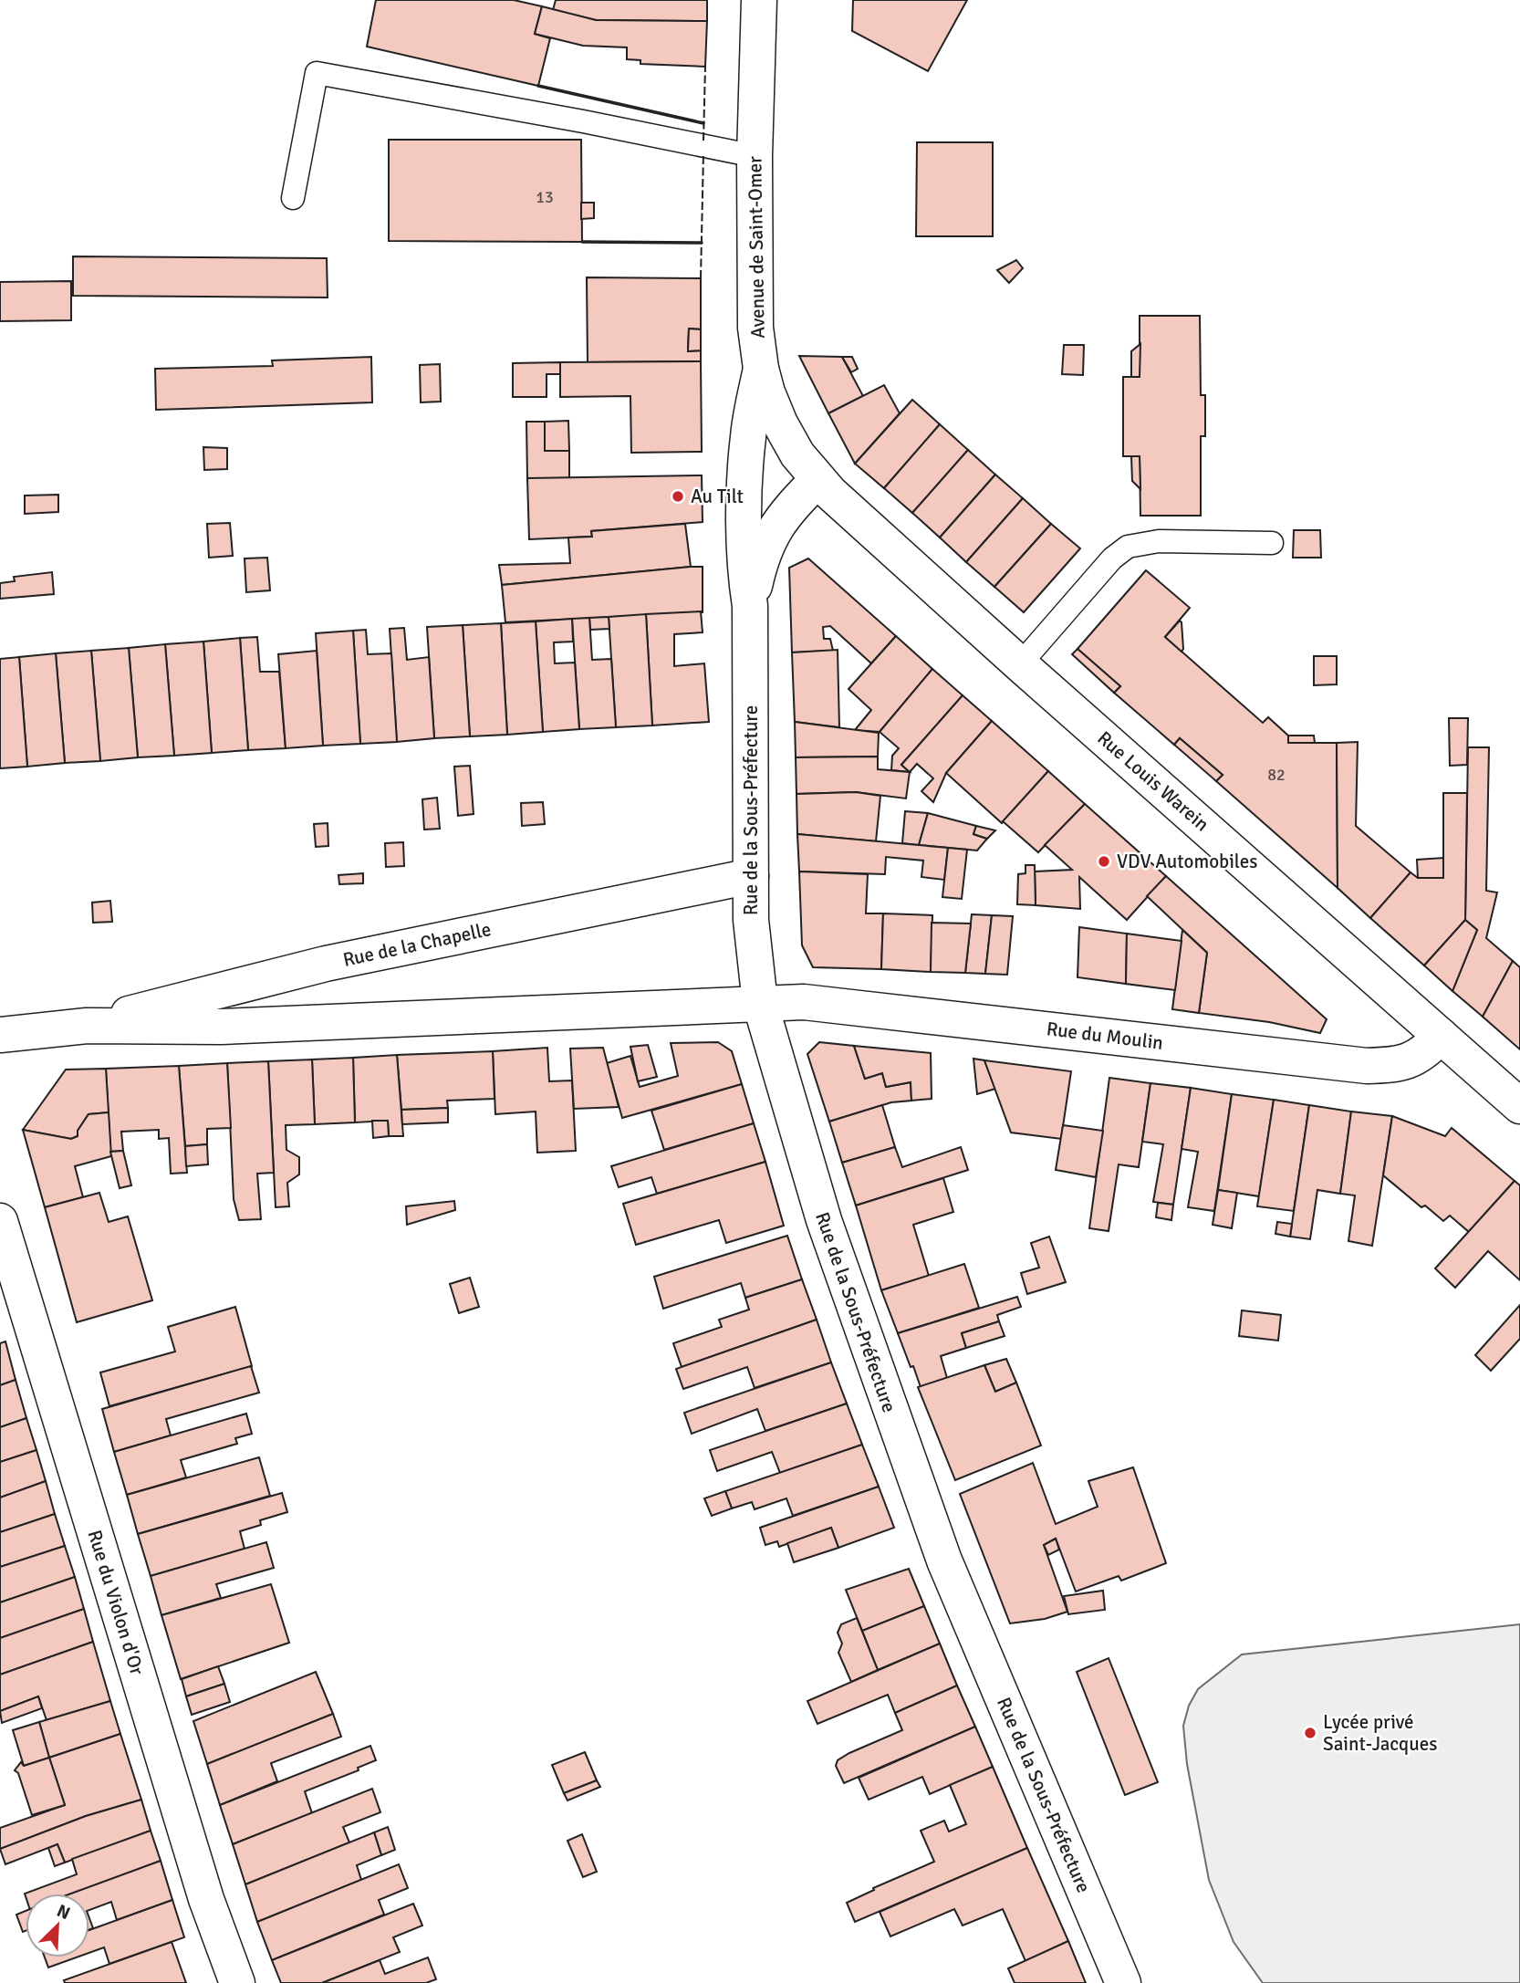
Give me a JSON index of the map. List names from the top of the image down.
{
  "streets": {
    "street": [
      "Avenue de Saint-Omer",
      "Rue Louis Warein",
      "Rue de la Sous-Préfecture",
      "Rue de la Chapelle",
      "Rue du Moulin",
      "Rue du Violon d'Or"
    ]
  },
  "crossings": [
    ["Avenue de Saint-Omer", "Rue Louis Warein"],
    ["Avenue de Saint-Omer", "Rue de la Sous-Préfecture"],
    ["Rue Louis Warein", "Rue de la Sous-Préfecture"],
    ["Rue Louis Warein", "Rue du Moulin"],
    ["Rue de la Sous-Préfecture", "Rue de la Chapelle"],
    ["Rue de la Sous-Préfecture", "Rue du Moulin"],
    ["Rue de la Chapelle", "Rue du Moulin"]
  ],
  "places": ["Au Tilt", "VDV Automobiles", "Lycée privé Saint-Jacques"],
  "house_numbers": ["13", "82"],
  "north": "top right"
}
